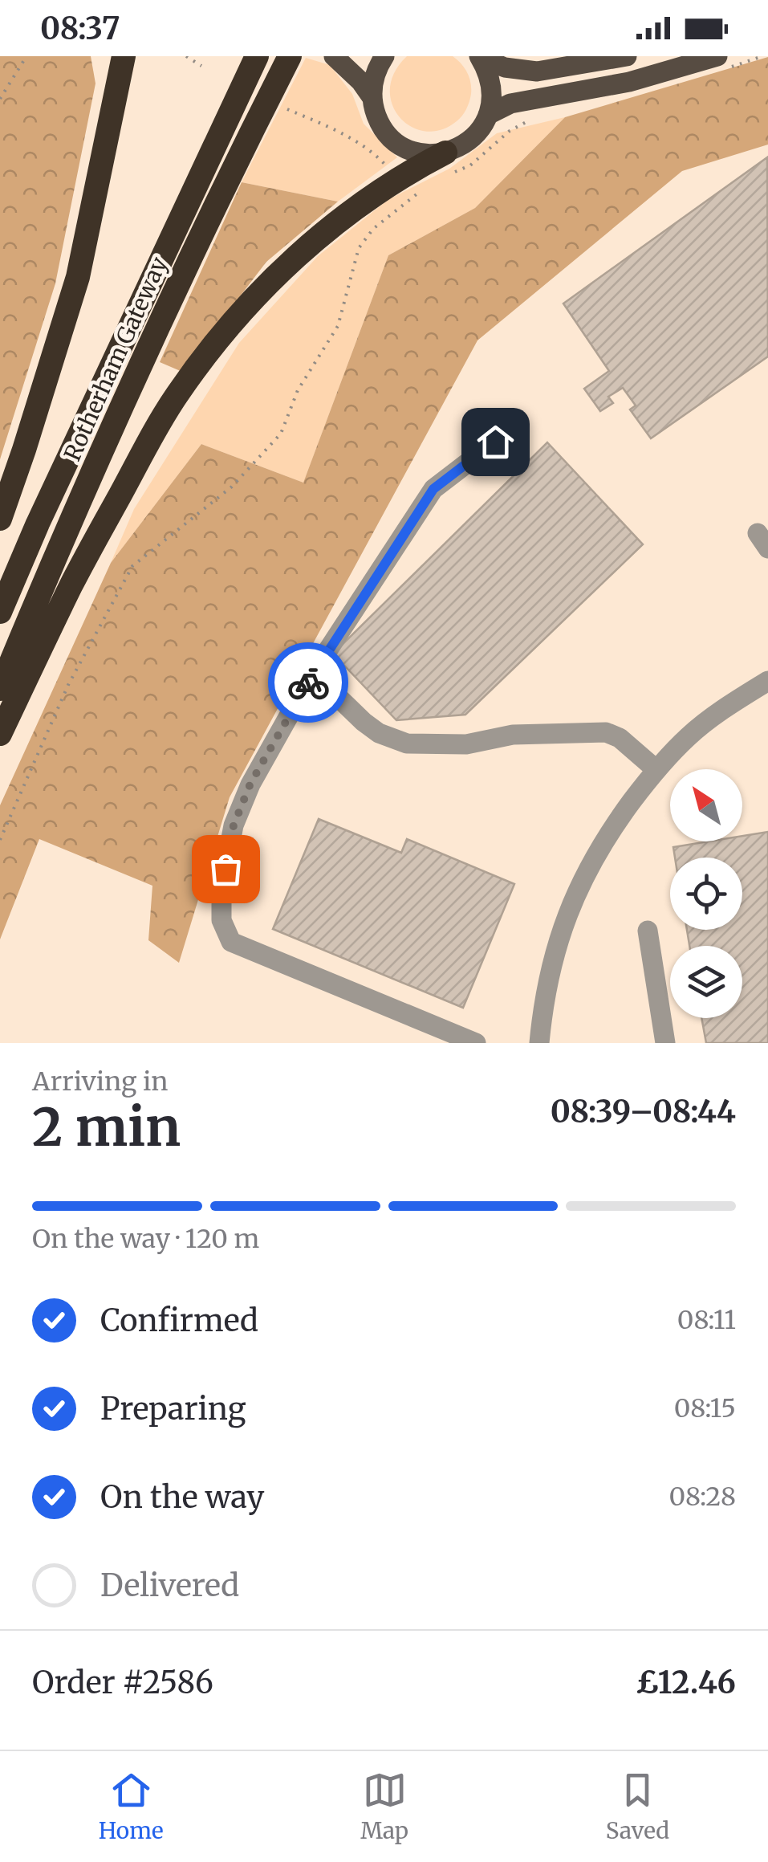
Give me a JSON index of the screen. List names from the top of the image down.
{
  "streets": {
    "highway": ["Rotherham Gateway"]
  },
  "north": "top left",
  "page": {
    "status": "08:37",
    "heading": ["2 min", "Arriving in", "08:39–08:44"],
    "panel": ["Order #2586", "£12.46"],
    "bar": "On the way · 120 m",
    "list": [
      ["Confirmed", "08:11"],
      ["Preparing", "08:15"],
      ["On the way", "08:28"],
      "Delivered"
    ],
    "tabs": ["Home", "Map", "Saved"]
  }
}
